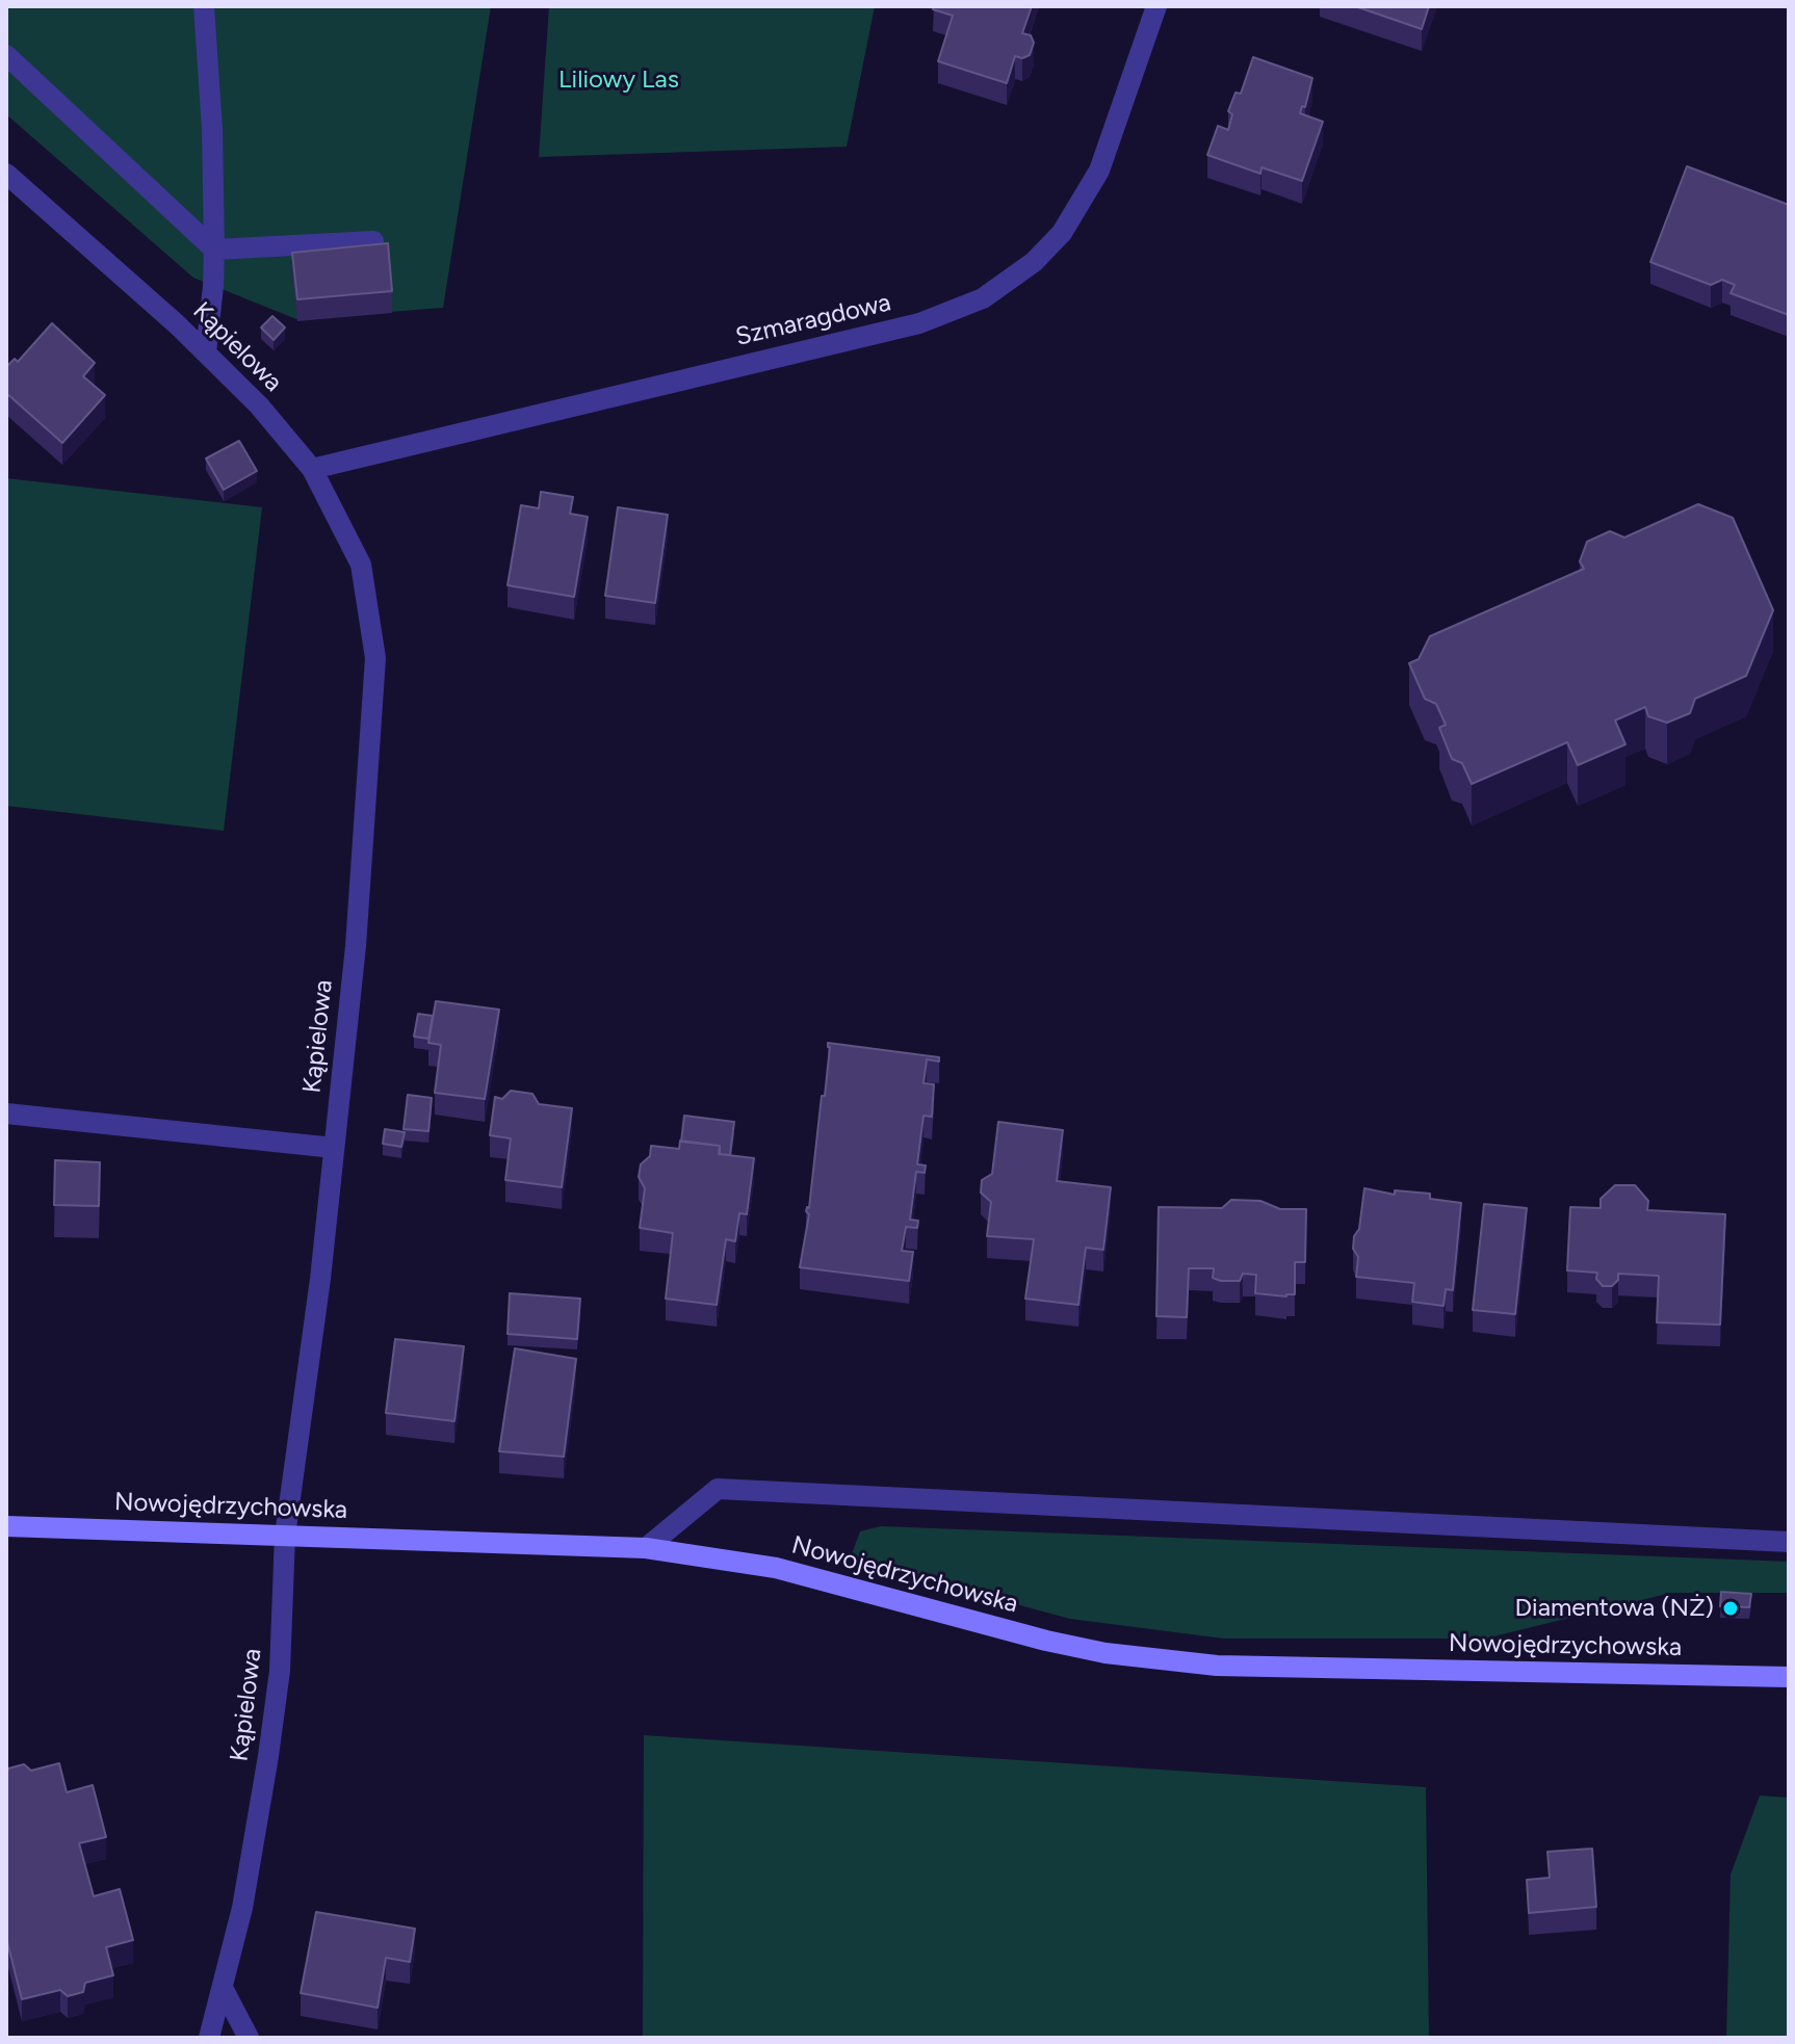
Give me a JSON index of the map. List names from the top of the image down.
{
  "streets": {
    "street": ["Szmaragdowa", "Kąpielowa", "Nowojędrzychowska"]
  },
  "crossings": [
    ["Szmaragdowa", "Kąpielowa"],
    ["Kąpielowa", "Nowojędrzychowska"]
  ],
  "parks": ["Liliowy Las"],
  "places": ["Diamentowa (NŻ)"]
}
